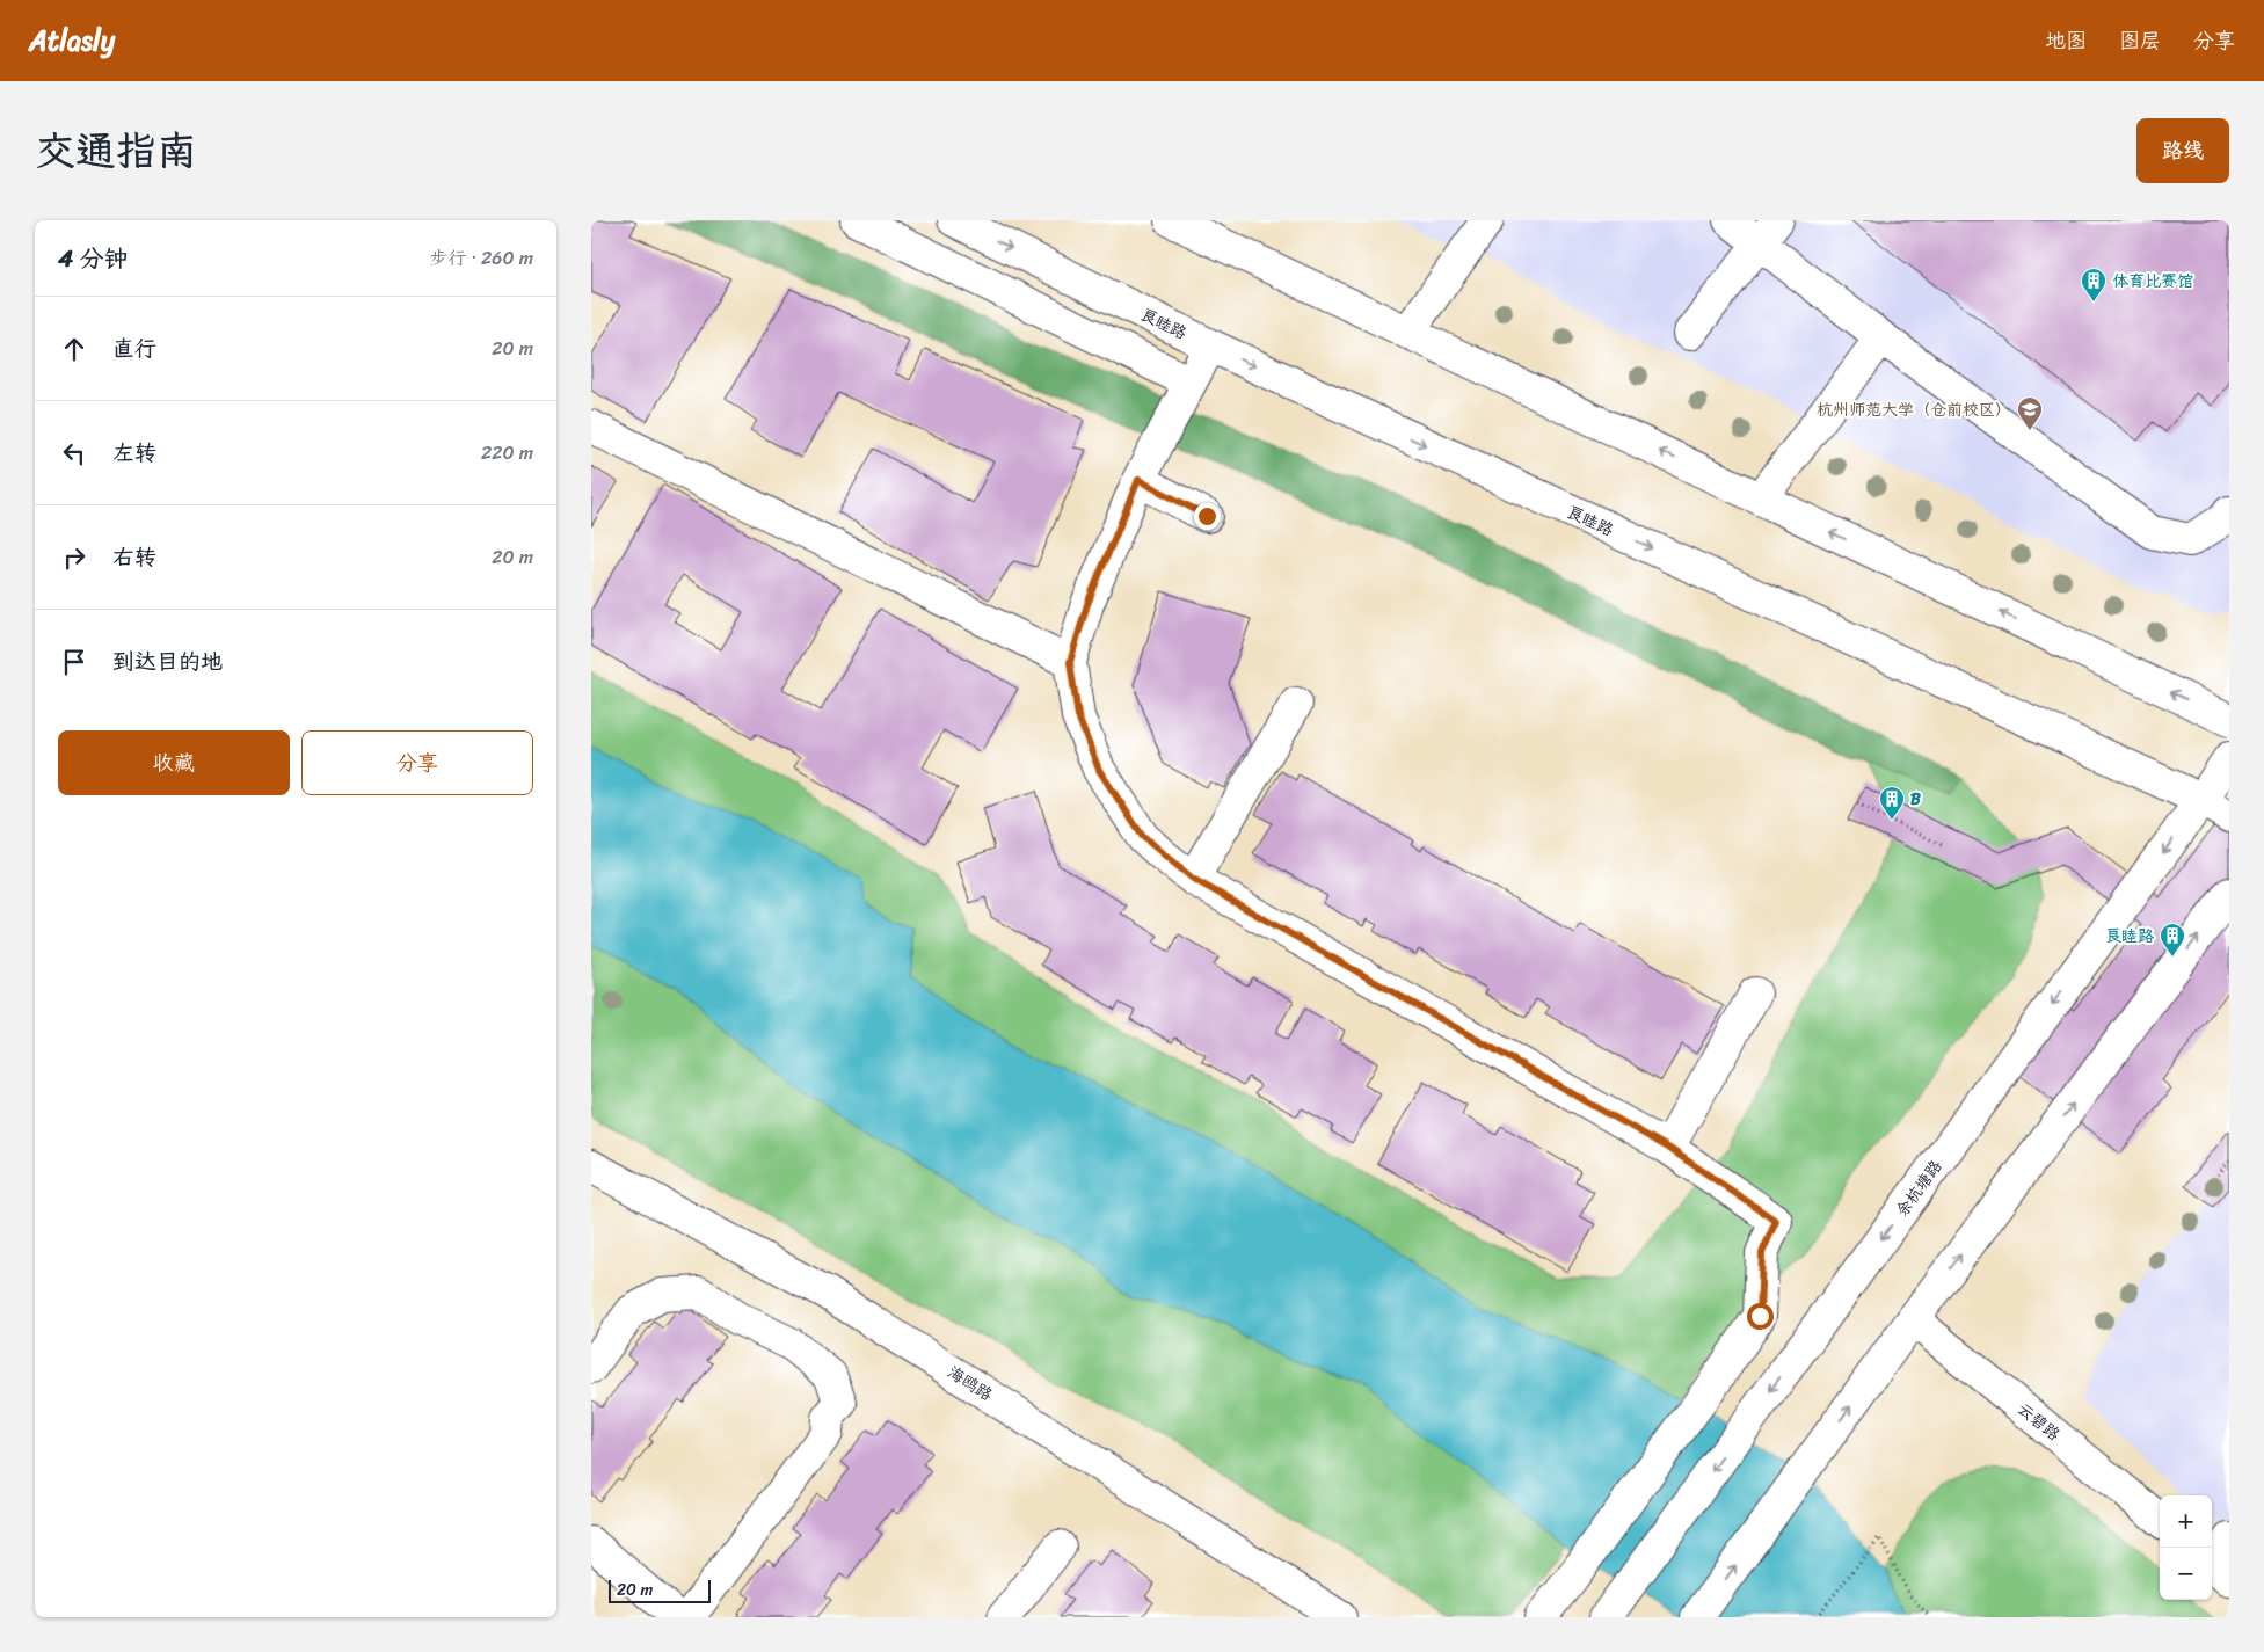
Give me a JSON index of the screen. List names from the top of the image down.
{
  "streets": {
    "main road": [
      "良睦路",
      "余杭塘路",
      "海鸥路",
      "云碧路"
    ]
  },
  "crossings": [
    ["良睦路", "余杭塘路"]
  ],
  "places": {
    "building": ["体育比赛馆", "B", "良睦路"],
    "school or university": ["杭州师范大学（仓前校区）"]
  },
  "scale_bar": "20 m",
  "page": {
    "header": "Atlasly",
    "nav": ["地图", "图层", "分享"],
    "title": "交通指南",
    "buttons": [
      "路线",
      ["收藏", "分享"]
    ],
    "heading": ["4 分钟", "步行 · 260 m"],
    "list": [
      ["直行", "20 m"],
      ["左转", "220 m"],
      ["右转", "20 m"],
      "到达目的地"
    ],
    "map_buttons": ["+", "−"],
    "scale": "20 m"
  }
}
